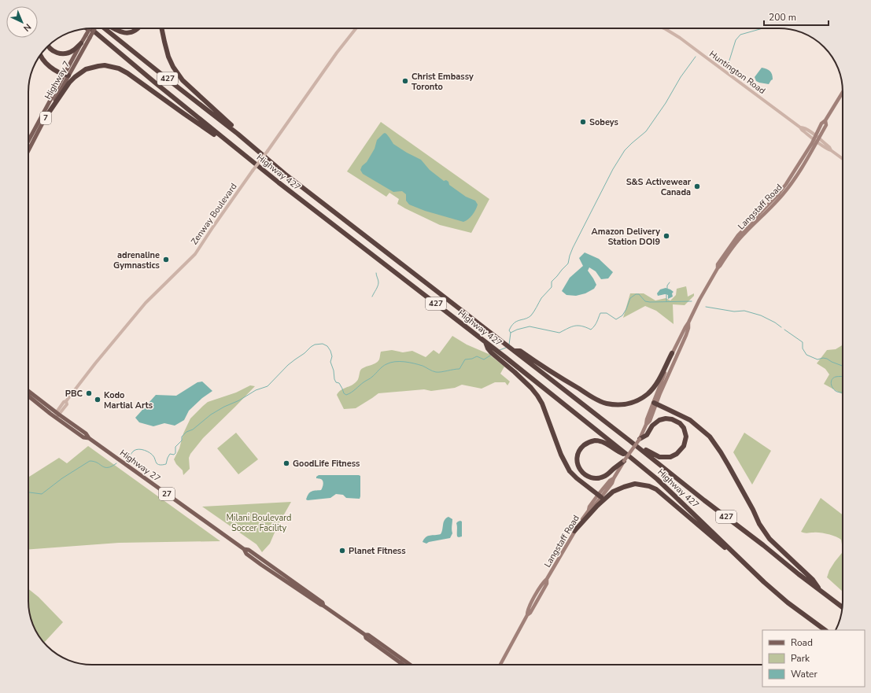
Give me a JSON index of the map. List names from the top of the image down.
{
  "streets": {
    "highway": ["427", "Highway 427"],
    "main road": [
      "Highway 7",
      "7",
      "Langstaff Road",
      "Highway 27",
      "27"
    ],
    "street": ["Huntington Road", "Zenway Boulevard"]
  },
  "crossings": [
    ["Huntington Road", "Langstaff Road"],
    ["Zenway Boulevard", "Highway 27"]
  ],
  "parks": ["Milani Boulevard Soccer Facility"],
  "places": [
    "Christ Embassy Toronto",
    "Sobeys",
    "S&S Activewear Canada",
    "Amazon Delivery Station DOI9",
    "adrenaline Gymnastics",
    "PBC",
    "Kodo Martial Arts",
    "GoodLife Fitness",
    "Planet Fitness"
  ],
  "legend": ["Road", "Park", "Water"],
  "scale_bar": "200 m",
  "north": "bottom right"
}
